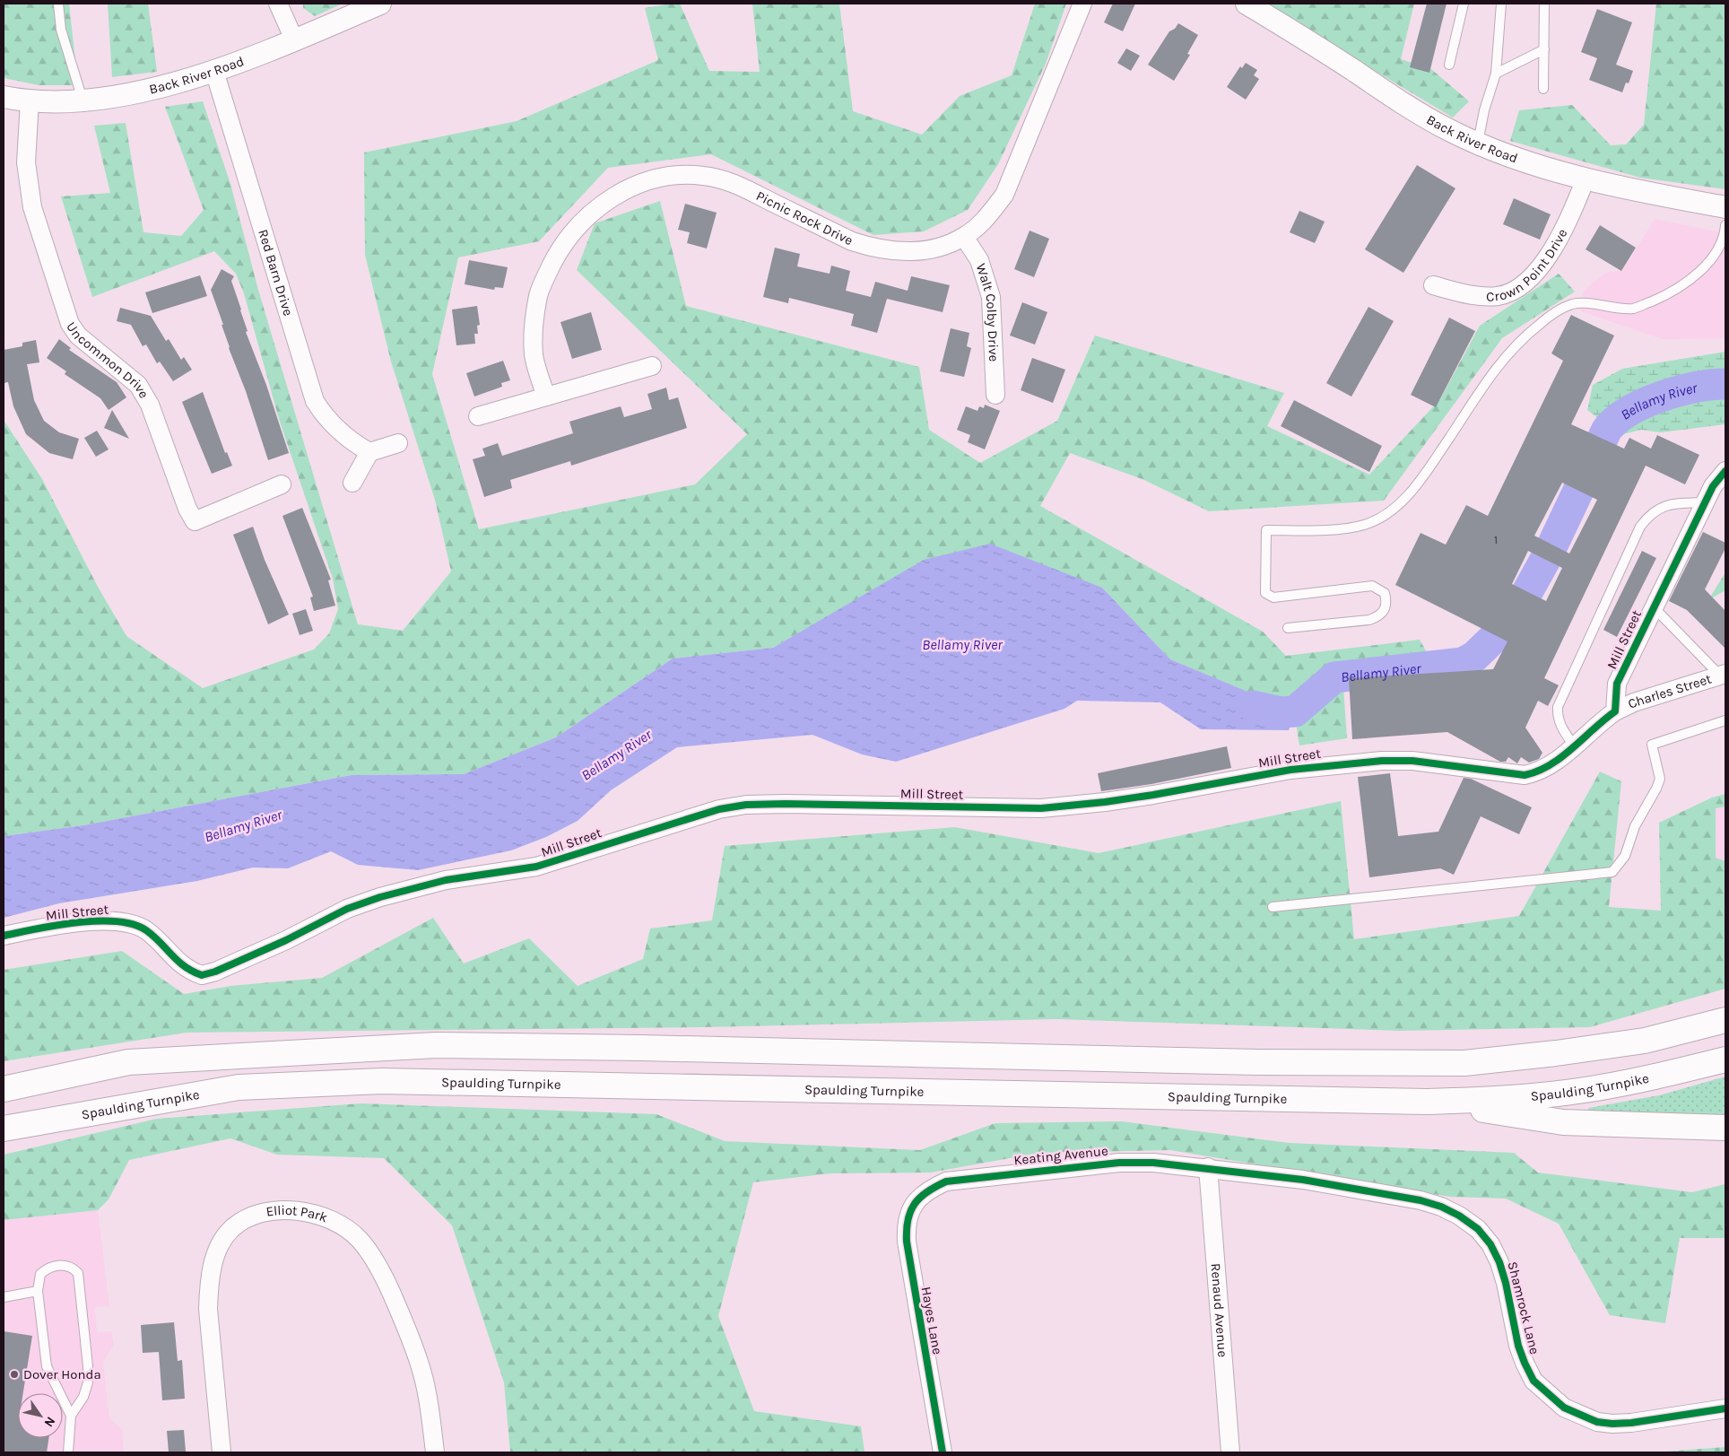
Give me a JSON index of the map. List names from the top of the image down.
{
  "streets": {
    "highway": ["Spaulding Turnpike"],
    "street": [
      "Back River Road",
      "Picnic Rock Drive",
      "Crown Point Drive",
      "Red Barn Drive",
      "Walt Colby Drive",
      "Uncommon Drive",
      "Mill Street",
      "Charles Street",
      "Keating Avenue",
      "Elliot Park",
      "Shamrock Lane",
      "Renaud Avenue",
      "Hayes Lane"
    ]
  },
  "crossings": [
    ["Back River Road", "Crown Point Drive"],
    ["Back River Road", "Red Barn Drive"],
    ["Back River Road", "Uncommon Drive"],
    ["Picnic Rock Drive", "Walt Colby Drive"],
    ["Mill Street", "Charles Street"],
    ["Keating Avenue", "Shamrock Lane"],
    ["Keating Avenue", "Renaud Avenue"],
    ["Keating Avenue", "Hayes Lane"],
    ["Shamrock Lane", "Renaud Avenue"]
  ],
  "water": ["Bellamy River"],
  "places": ["Dover Honda"],
  "house_numbers": ["1"],
  "north": "bottom right"
}
